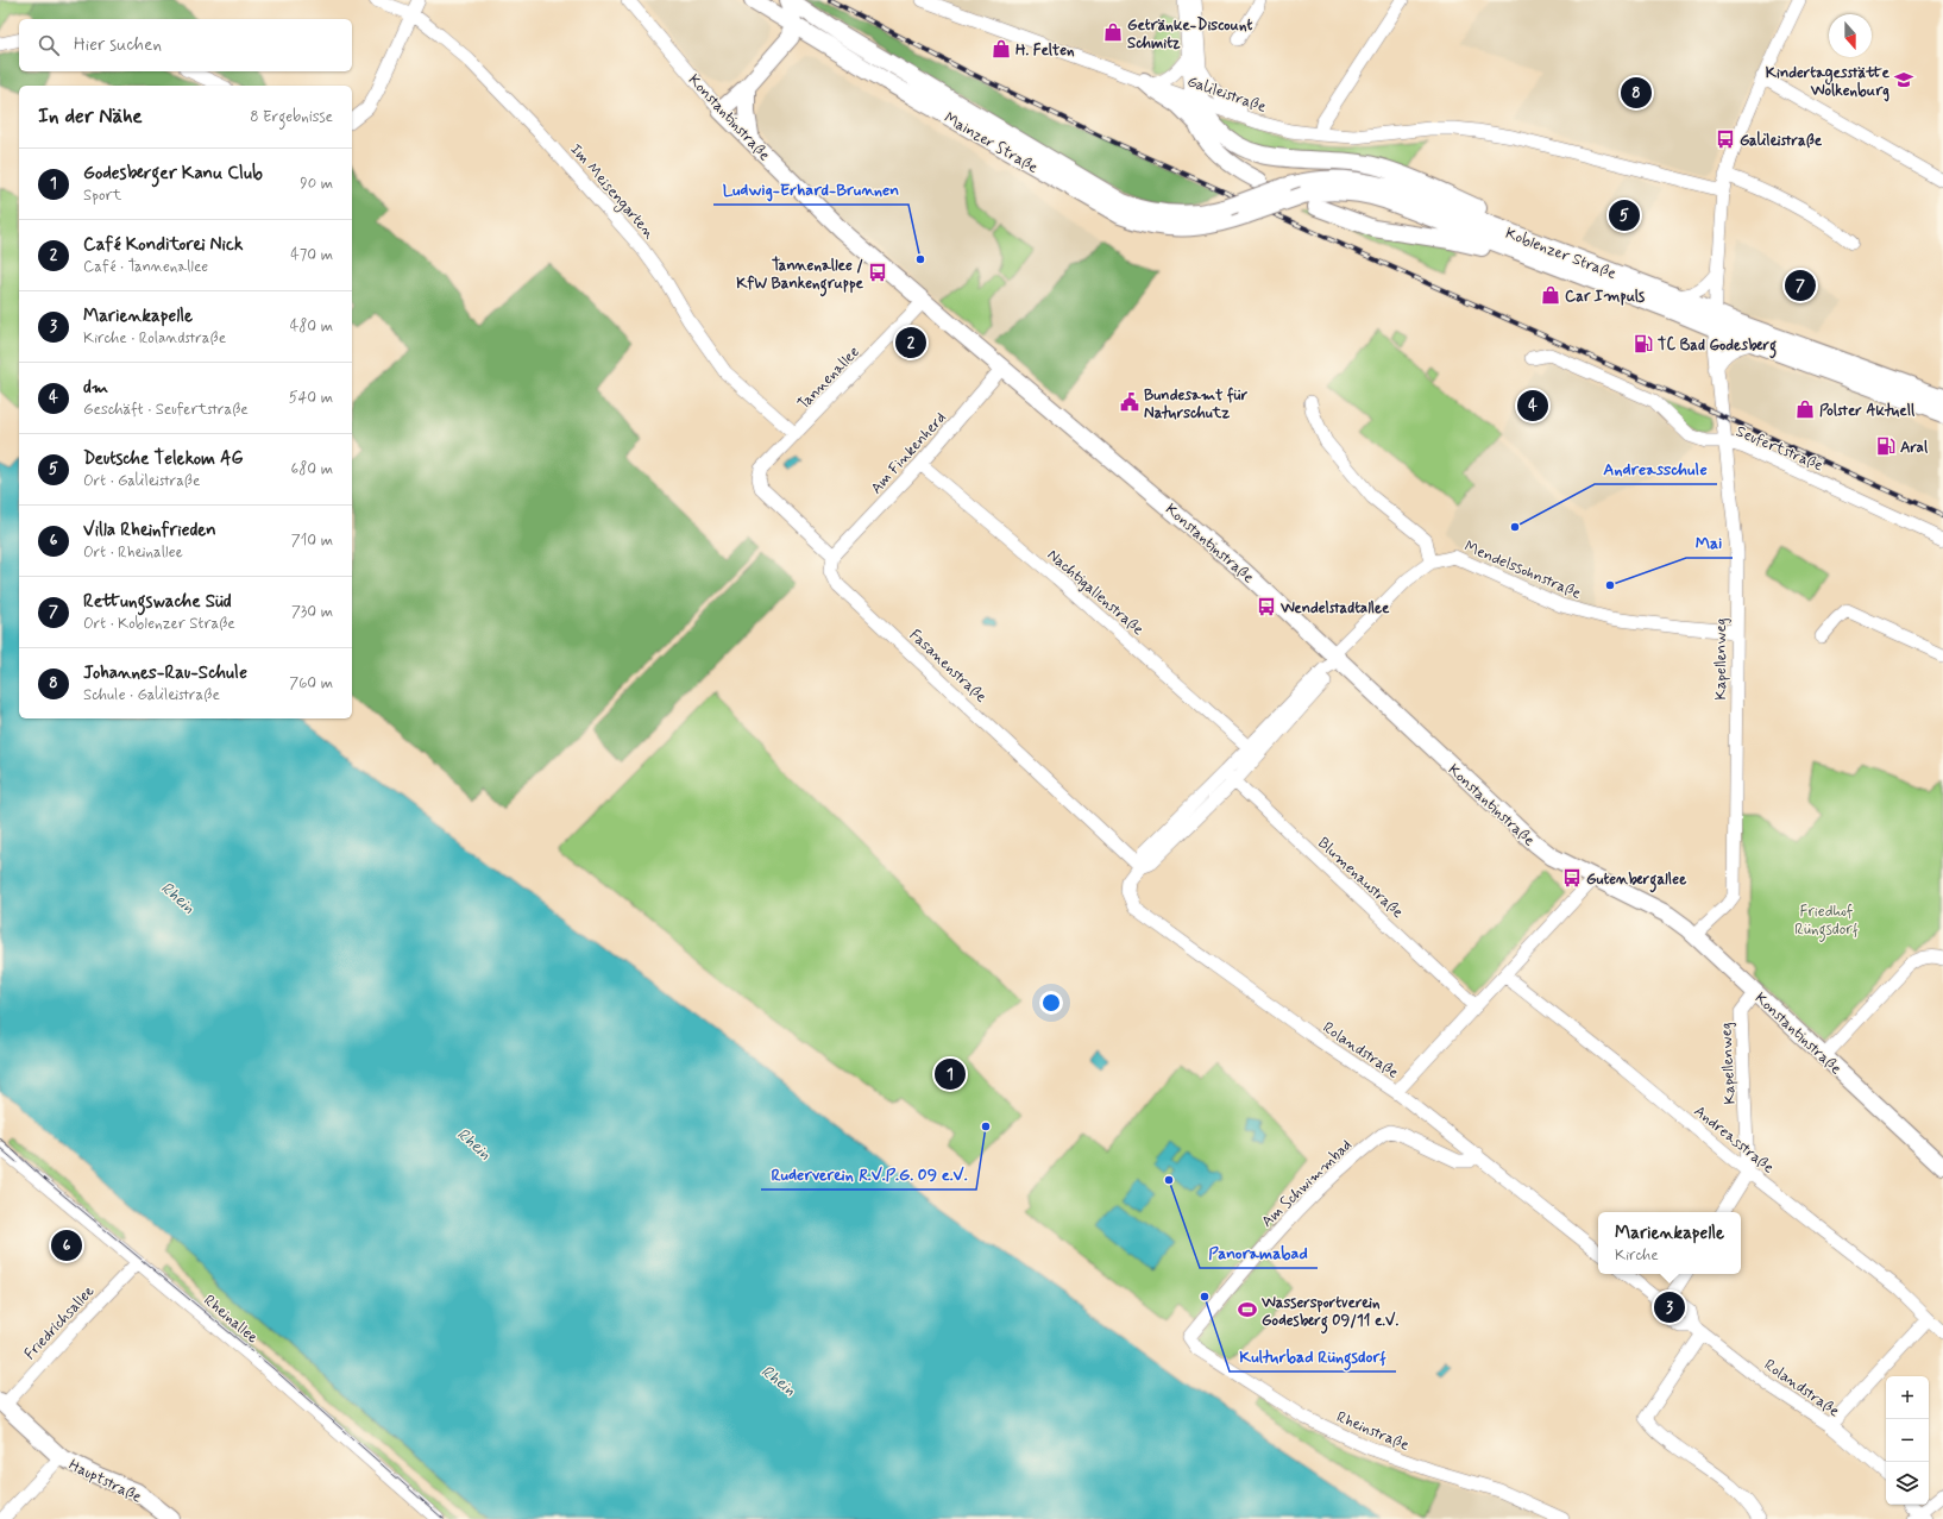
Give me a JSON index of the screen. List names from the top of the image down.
{
  "streets": {
    "main road": [
      "Konstantinstraße",
      "Mainzer Straße",
      "Koblenzer Straße",
      "Hauptstraße"
    ],
    "street": [
      "Galileistraße",
      "Im Meisengarten",
      "Tannenallee",
      "Seufertstraße",
      "Am Finkenherd",
      "Mendelssohnstraße",
      "Nachtigallenstraße",
      "Kapellenweg",
      "Fasanenstraße",
      "Blumenaustraße",
      "Rolandstraße",
      "Andreasstraße",
      "Am Schwimmbad",
      "Rheinallee",
      "Friedrichsallee",
      "Rheinstraße"
    ]
  },
  "crossings": [
    ["Galileistraße", "Kapellenweg"],
    ["Konstantinstraße", "Tannenallee"],
    ["Konstantinstraße", "Am Finkenherd"],
    ["Konstantinstraße", "Mendelssohnstraße"],
    ["Konstantinstraße", "Kapellenweg"],
    ["Mainzer Straße", "Koblenzer Straße"],
    ["Im Meisengarten", "Tannenallee"],
    ["Koblenzer Straße", "Kapellenweg"],
    ["Tannenallee", "Am Finkenherd"],
    ["Tannenallee", "Fasanenstraße"],
    ["Seufertstraße", "Kapellenweg"],
    ["Am Finkenherd", "Nachtigallenstraße"],
    ["Am Finkenherd", "Fasanenstraße"],
    ["Mendelssohnstraße", "Kapellenweg"],
    ["Kapellenweg", "Andreasstraße"],
    ["Fasanenstraße", "Rolandstraße"],
    ["Rolandstraße", "Am Schwimmbad"],
    ["Am Schwimmbad", "Rheinstraße"],
    ["Rheinallee", "Friedrichsallee"],
    ["Friedrichsallee", "Hauptstraße"]
  ],
  "water": ["Rhein"],
  "parks": ["Friedhof Rüngsdorf"],
  "places": {
    "shop": [
      "Getränke-Discount Schmitz",
      "H. Felten",
      "Car Impuls",
      "Polster Aktuell"
    ],
    "school or university": ["Kindertagesstätte Wolkenburg"],
    "bus stop": [
      "Galileistraße",
      "Tannenallee / KfW Bankengruppe",
      "Wendelstadtallee",
      "Gutenbergallee"
    ],
    "other": [
      "Ludwig-Erhard-Brunnen",
      "Andreasschule",
      "Mai",
      "Ruderverein R.V.P.G. 09 e.V.",
      "Panoramabad",
      "Kulturbad Rüngsdorf"
    ],
    "fuel station": ["TC Bad Godesberg", "Aral"],
    "public building": ["Bundesamt für Naturschutz"],
    "sports": ["Wassersportverein Godesberg 09/11 e.V."]
  },
  "north": "bottom",
  "page": {
    "search": "Hier suchen",
    "pins": [
      "8",
      "5",
      "7",
      "2",
      "4",
      "1",
      "6",
      "3"
    ],
    "heading": ["In der Nähe", "8 Ergebnisse"],
    "list": [
      {
        "mark": "1",
        "name": "Godesberger Kanu Club",
        "note": "Sport",
        "value": "90 m"
      },
      {
        "mark": "2",
        "name": "Café Konditorei Nick",
        "note": "Café · Tannenallee",
        "value": "470 m"
      },
      {
        "mark": "3",
        "name": "Marienkapelle",
        "note": "Kirche · Rolandstraße",
        "value": "480 m"
      },
      {
        "mark": "4",
        "name": "dm",
        "note": "Geschäft · Seufertstraße",
        "value": "540 m"
      },
      {
        "mark": "5",
        "name": "Deutsche Telekom AG",
        "note": "Ort · Galileistraße",
        "value": "680 m"
      },
      {
        "mark": "6",
        "name": "Villa Rheinfrieden",
        "note": "Ort · Rheinallee",
        "value": "710 m"
      },
      {
        "mark": "7",
        "name": "Rettungswache Süd",
        "note": "Ort · Koblenzer Straße",
        "value": "730 m"
      },
      {
        "mark": "8",
        "name": "Johannes-Rau-Schule",
        "note": "Schule · Galileistraße",
        "value": "760 m"
      }
    ],
    "popup": ["Marienkapelle", "Kirche"],
    "map_buttons": ["+", "−"]
  }
}
